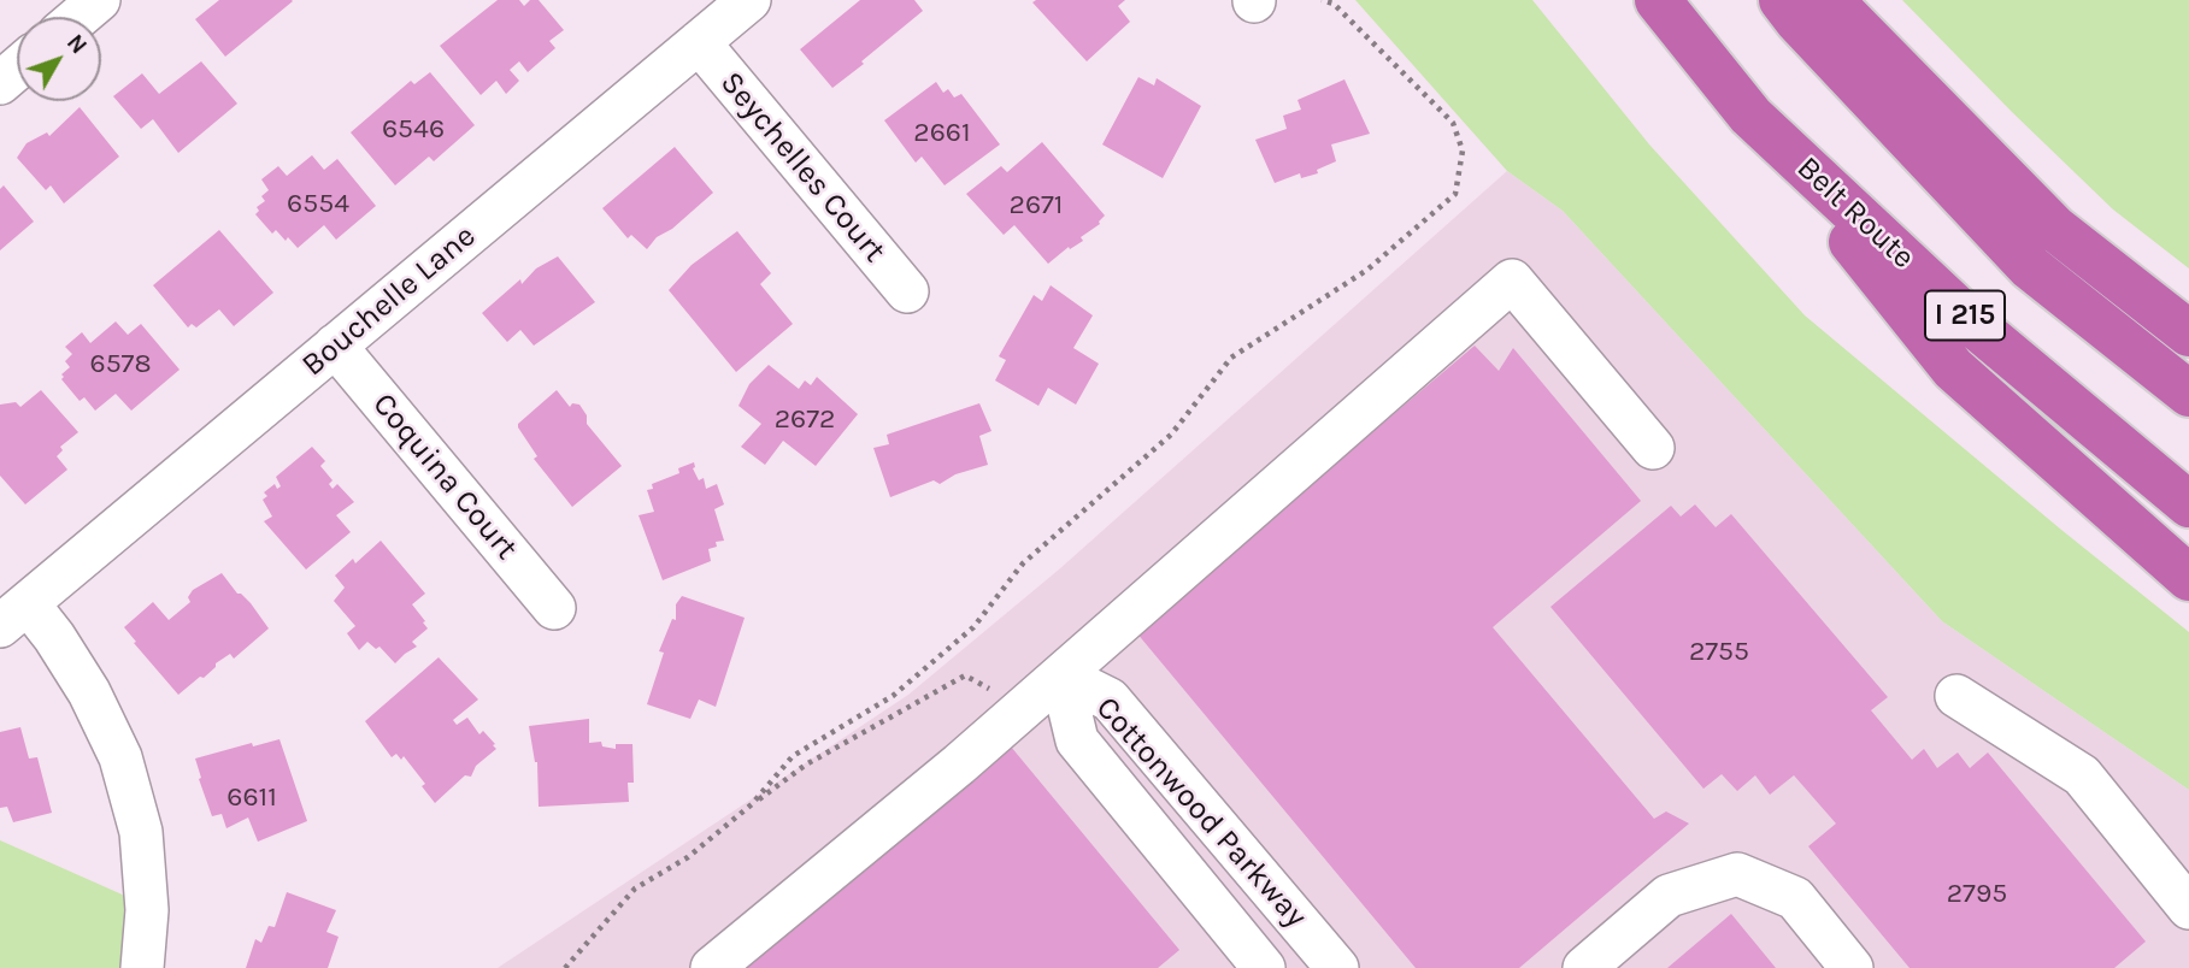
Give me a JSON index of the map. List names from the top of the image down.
{
  "streets": {
    "highway": ["Belt Route", "I 215"],
    "street": [
      "Seychelles Court",
      "Bouchelle Lane",
      "Coquina Court",
      "Cottonwood Parkway"
    ]
  },
  "crossings": [
    ["Seychelles Court", "Bouchelle Lane"],
    ["Bouchelle Lane", "Coquina Court"]
  ],
  "house_numbers": [
    "6546",
    "2661",
    "6554",
    "2671",
    "6578",
    "2672",
    "2755",
    "6611",
    "2795"
  ],
  "north": "top right"
}
